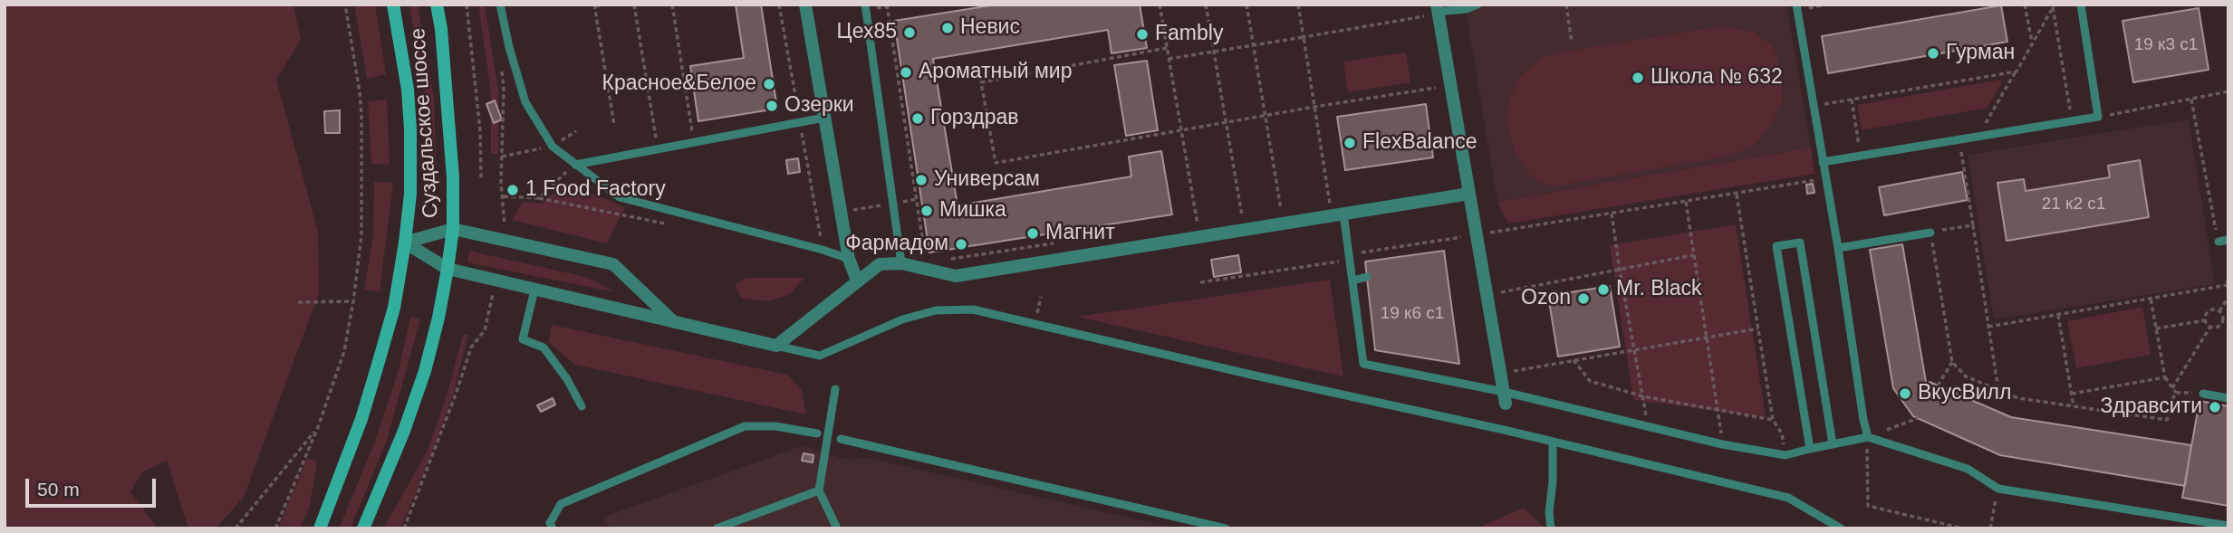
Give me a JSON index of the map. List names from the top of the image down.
{
  "streets": {
    "main road": ["Суздальское шоссе"]
  },
  "places": [
    "Невис",
    "Цех85",
    "Fambly",
    "Гурман",
    "Ароматный мир",
    "Школа № 632",
    "Красное&Белое",
    "Озерки",
    "Горздрав",
    "FlexBalance",
    "Универсам",
    "1 Food Factory",
    "Мишка",
    "Магнит",
    "Фармадом",
    "Mr. Black",
    "Ozon",
    "ВкусВилл",
    "Здравсити"
  ],
  "house_numbers": ["19 к3 с1", "21 к2 с1", "19 к6 с1"],
  "scale_bar": "50 m"
}
